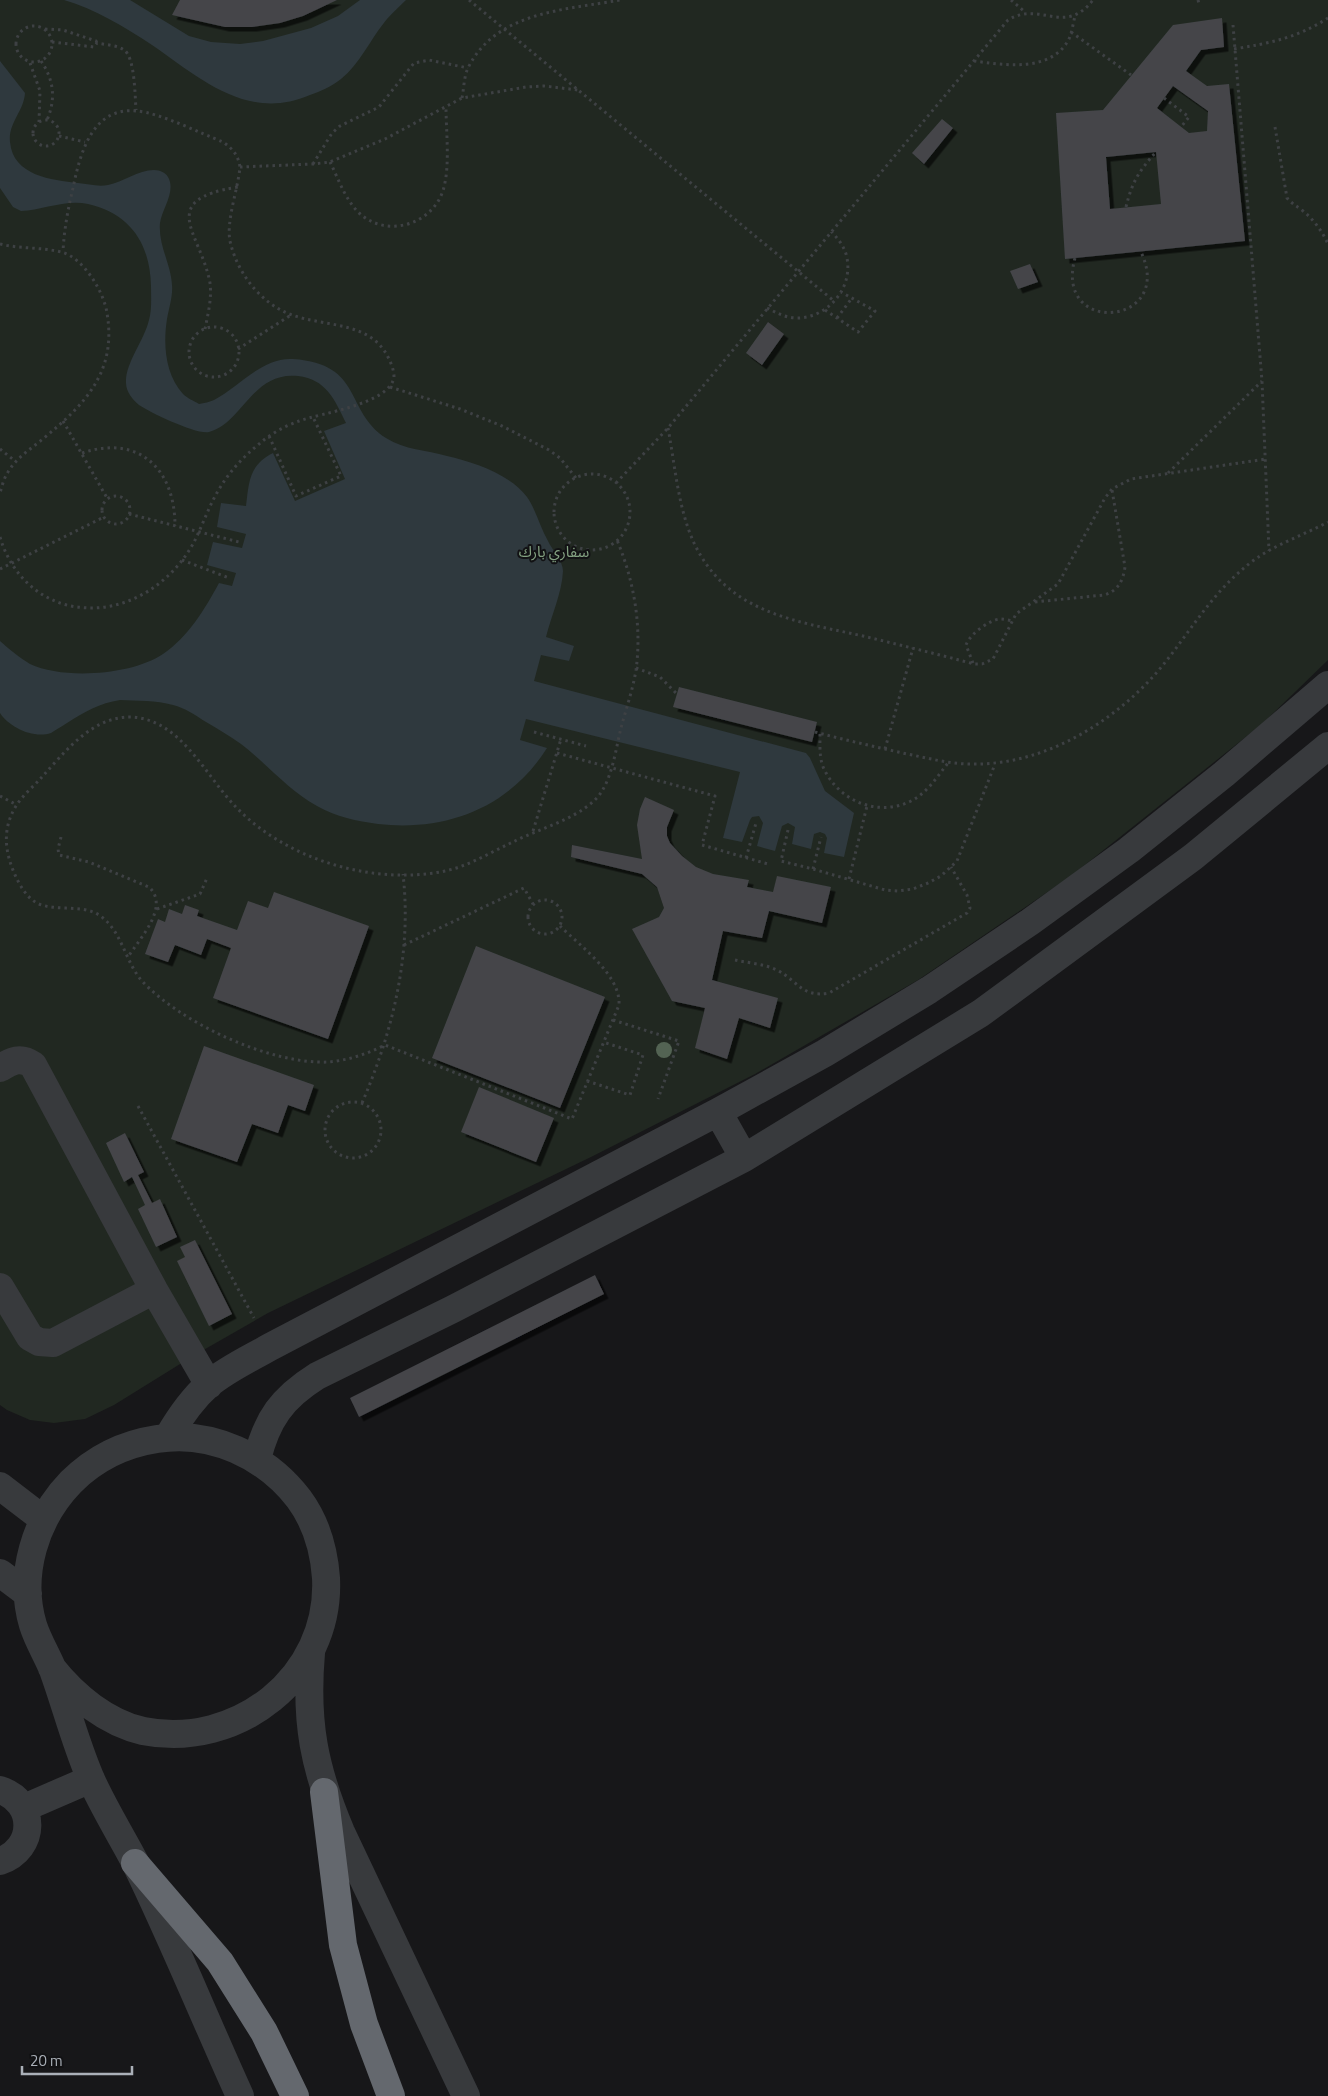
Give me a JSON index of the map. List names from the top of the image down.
{
  "parks": ["سفاري بارك"],
  "scale_bar": "20 m"
}
